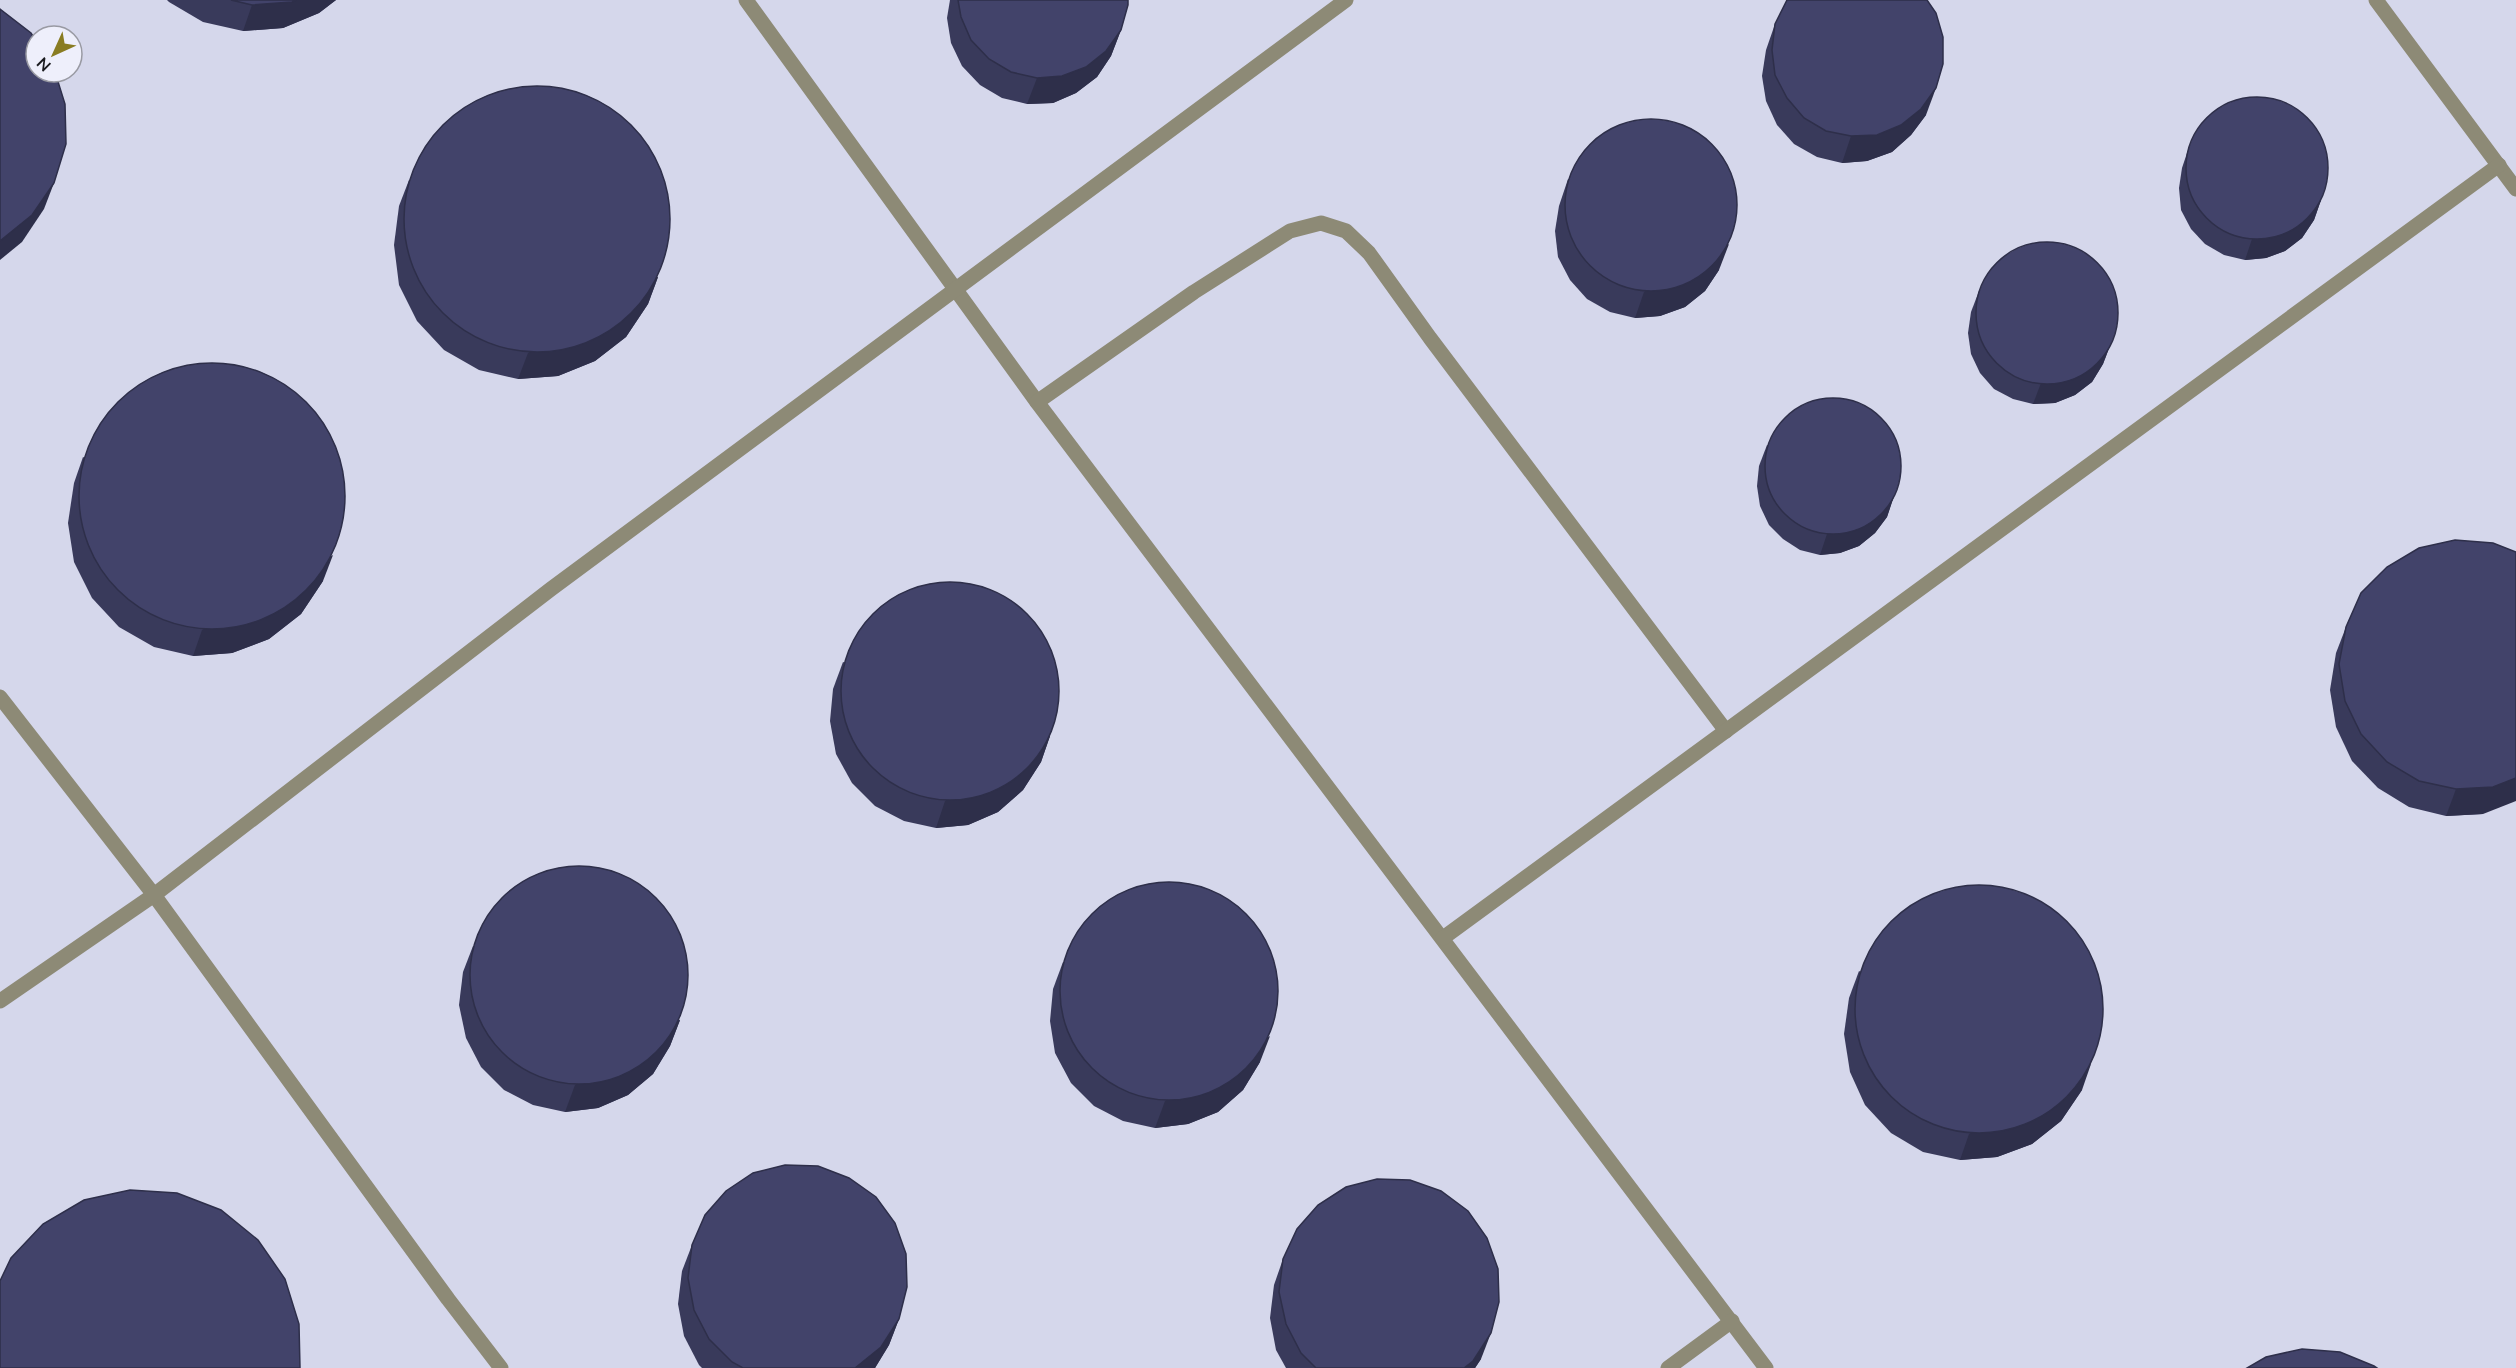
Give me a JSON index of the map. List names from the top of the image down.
{
  "north": "bottom left"
}
